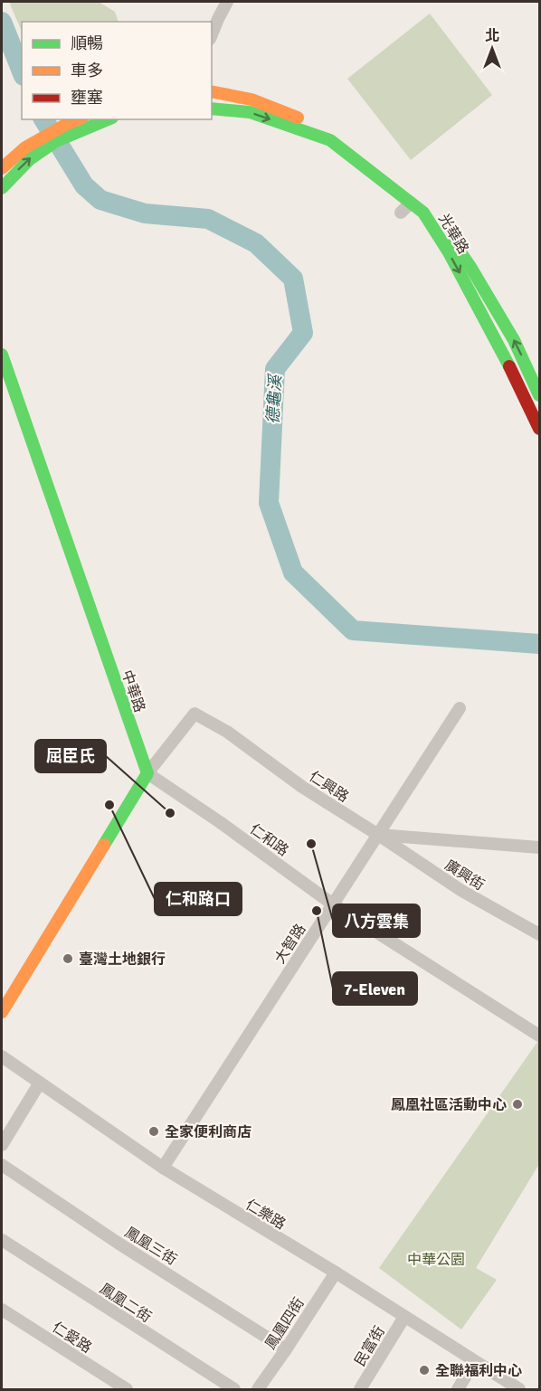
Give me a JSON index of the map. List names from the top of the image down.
{
  "streets": {
    "street": [
      "光華路",
      "中華路",
      "仁興路",
      "仁和路",
      "廣興街",
      "大智路",
      "仁樂路",
      "鳳凰三街",
      "鳳凰二街",
      "鳳凰四街",
      "仁愛路",
      "民富街"
    ]
  },
  "crossings": [
    ["中華路", "仁興路"],
    ["中華路", "仁和路"],
    ["仁興路", "仁和路"],
    ["仁興路", "廣興街"],
    ["仁興路", "大智路"],
    ["仁和路", "大智路"],
    ["廣興街", "大智路"],
    ["大智路", "仁樂路"],
    ["仁樂路", "鳳凰四街"],
    ["仁樂路", "民富街"],
    ["鳳凰三街", "鳳凰四街"]
  ],
  "water": ["德龜溪"],
  "parks": ["中華公園"],
  "places": [
    "仁和路口",
    "屈臣氏",
    "八方雲集",
    "7-Eleven",
    "臺灣土地銀行",
    "鳳凰社區活動中心",
    "全家便利商店",
    "全聯福利中心"
  ],
  "legend": ["順暢", "車多", "壅塞"],
  "north": "top"
}
